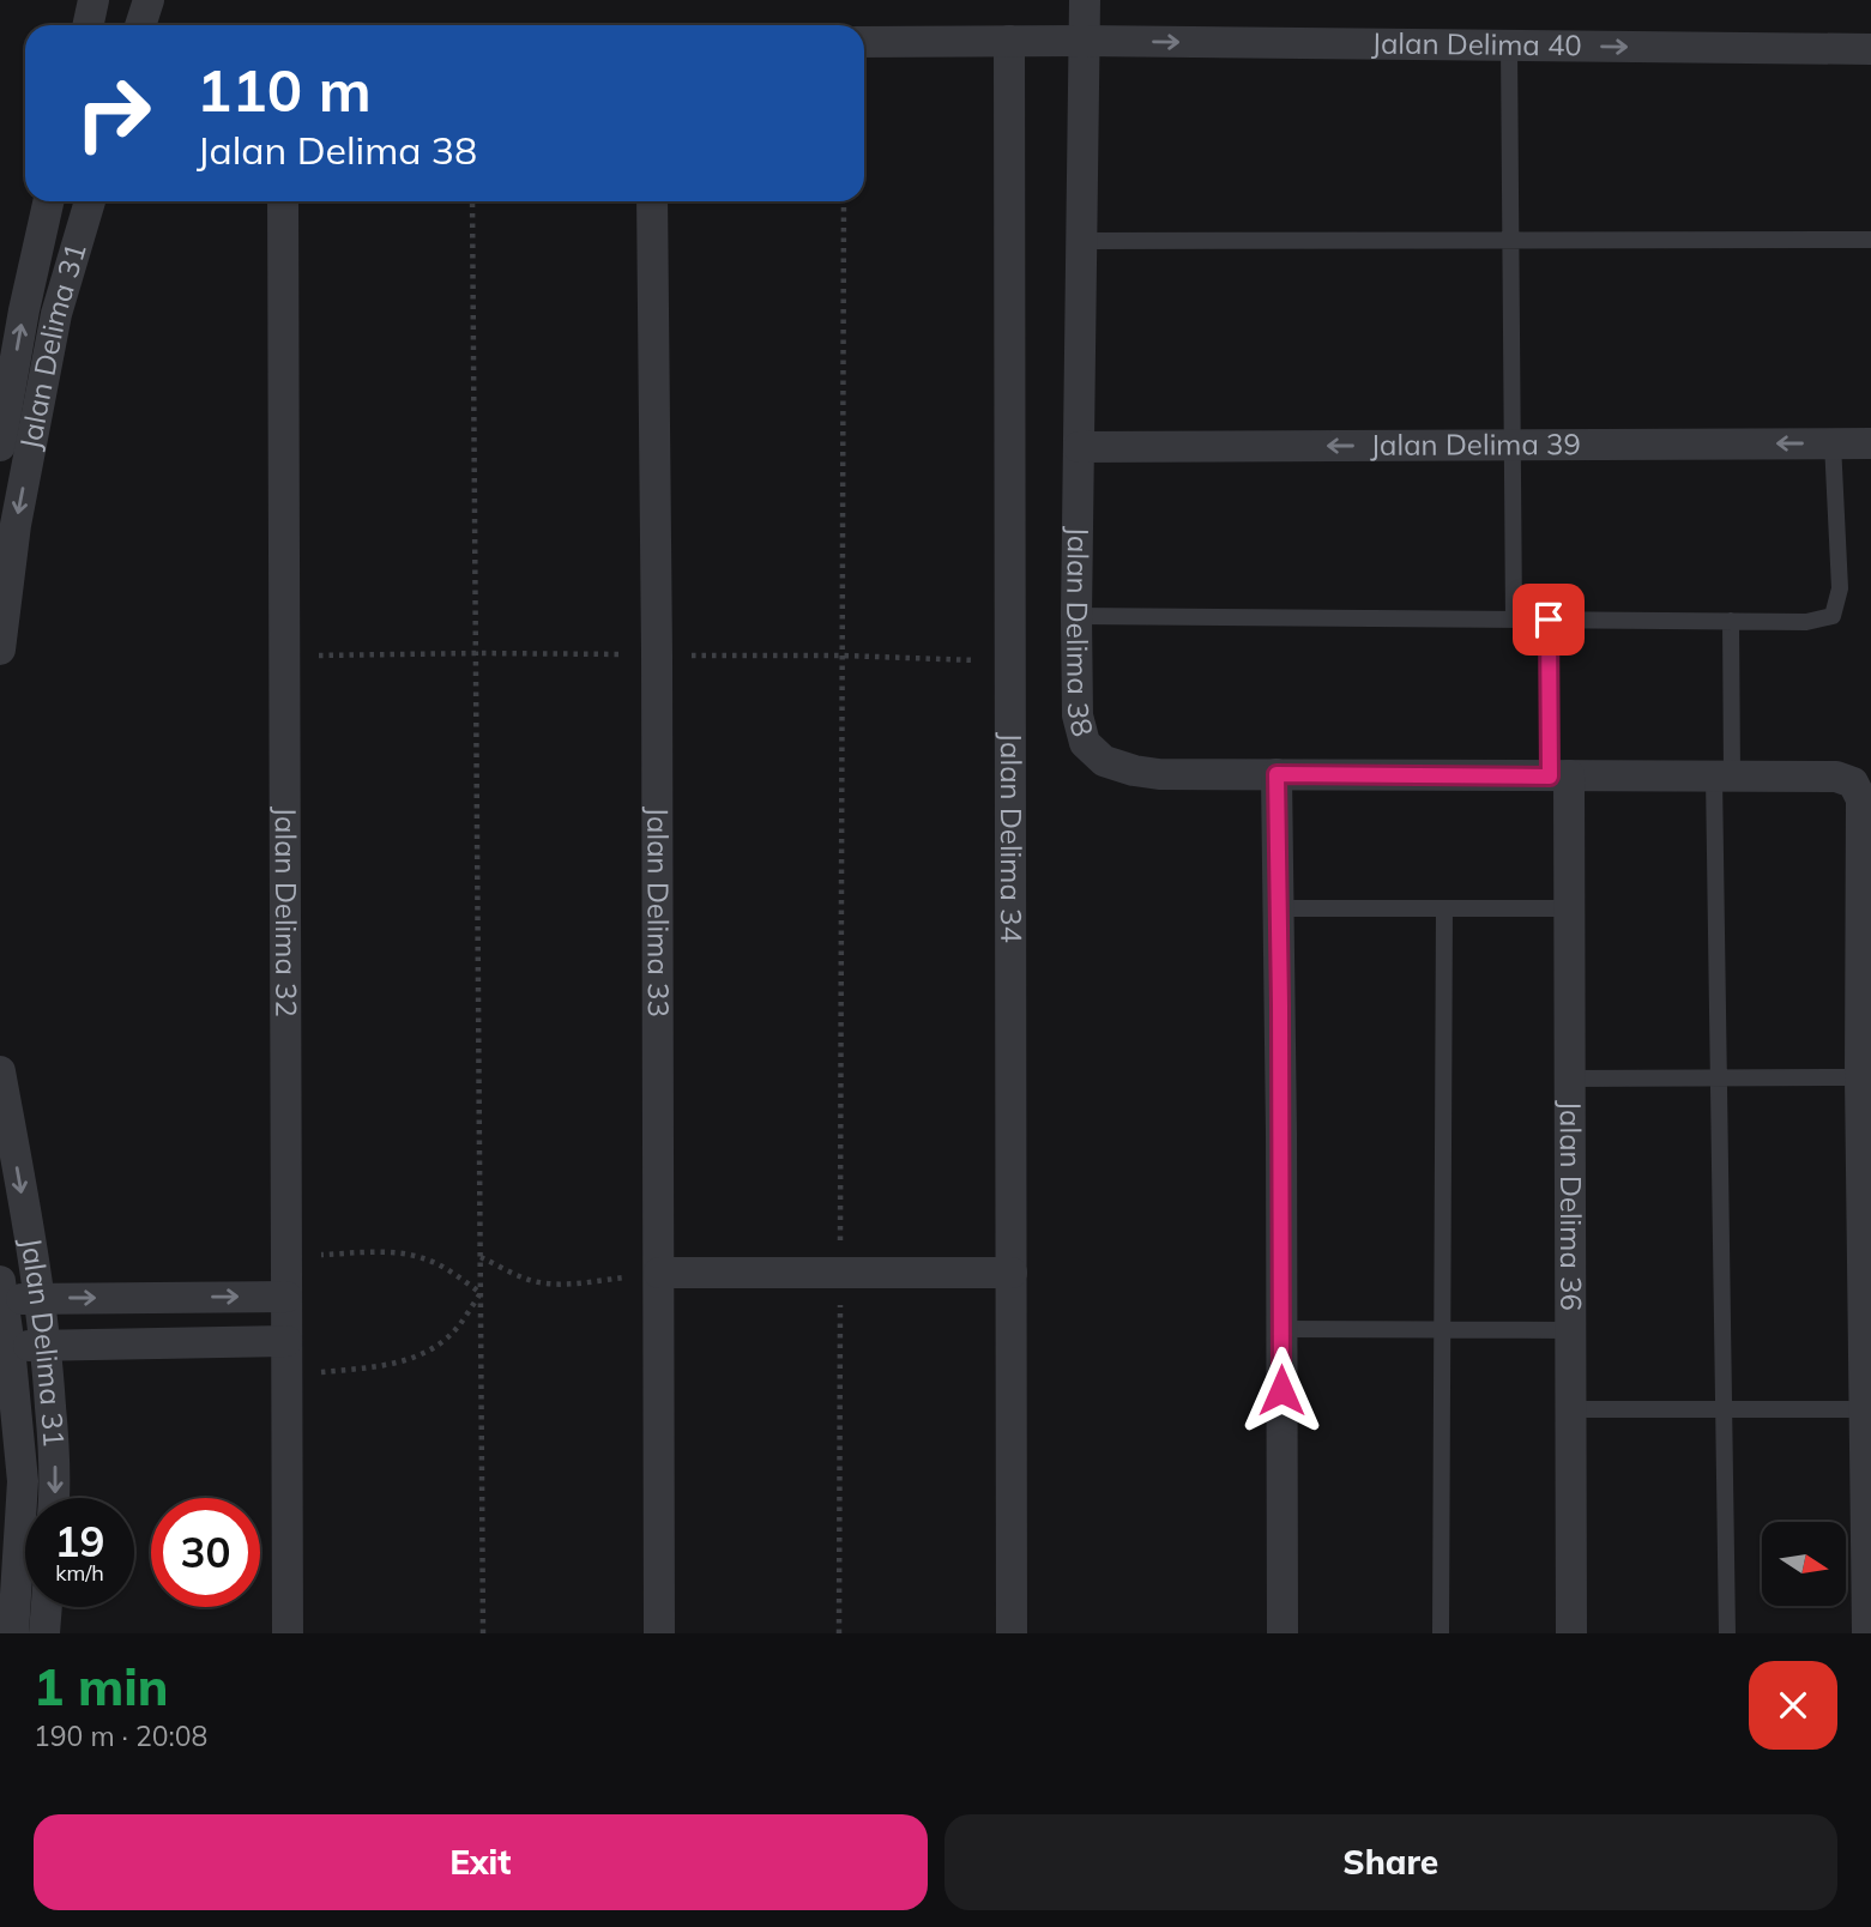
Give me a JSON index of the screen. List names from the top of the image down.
{
  "streets": {
    "street": [
      "Jalan Delima 40",
      "Jalan Delima 31",
      "Jalan Delima 39",
      "Jalan Delima 38",
      "Jalan Delima 34",
      "Jalan Delima 32",
      "Jalan Delima 33",
      "Jalan Delima 36"
    ]
  },
  "crossings": [
    ["Jalan Delima 40", "Jalan Delima 38"],
    ["Jalan Delima 40", "Jalan Delima 34"],
    ["Jalan Delima 39", "Jalan Delima 38"],
    ["Jalan Delima 38", "Jalan Delima 36"]
  ],
  "one_way": ["Jalan Delima 40", "Jalan Delima 39"],
  "north": "right",
  "page": {
    "turn": ["110 m", "Jalan Delima 38"],
    "speed": "19 km/h",
    "limit": "30",
    "heading": ["1 min", "190 m · 20:08"],
    "buttons": ["Exit", "Share"]
  }
}
